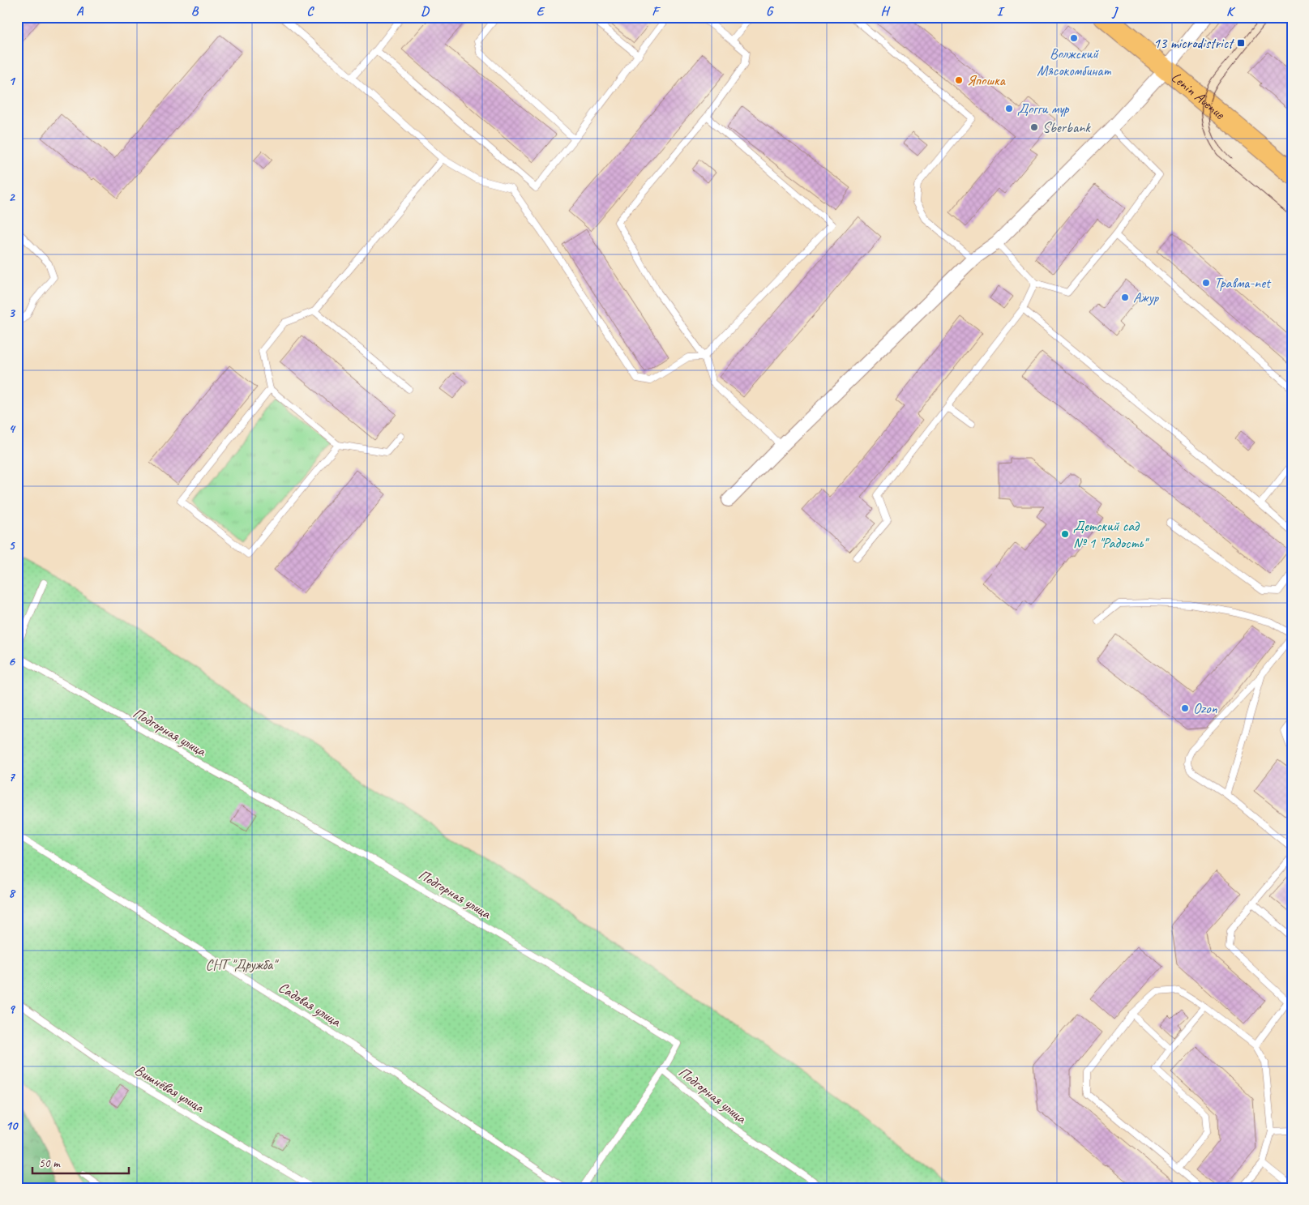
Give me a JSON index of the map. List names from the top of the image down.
{
  "streets": {
    "main road": ["Lenin Avenue"],
    "lane": ["Подгорная улица", "Садовая улица", "Вишнёвая улица"]
  },
  "parks": ["СНТ \"Дружба\""],
  "places": {
    "other": [
      "Волжский Мясокомбинат",
      "Япошка",
      "Догги мур",
      "Sberbank",
      "Травма-net",
      "Ажур",
      "Детский сад № 1 \"Радость\"",
      "Ozon"
    ],
    "transit": ["13 microdistrict"]
  },
  "scale_bar": "50 m",
  "grid": {
    "columns": [
      "A",
      "B",
      "C",
      "D",
      "E",
      "F",
      "G",
      "H",
      "I",
      "J",
      "K"
    ],
    "rows": [
      "1",
      "2",
      "3",
      "4",
      "5",
      "6",
      "7",
      "8",
      "9",
      "10"
    ]
  }
}
